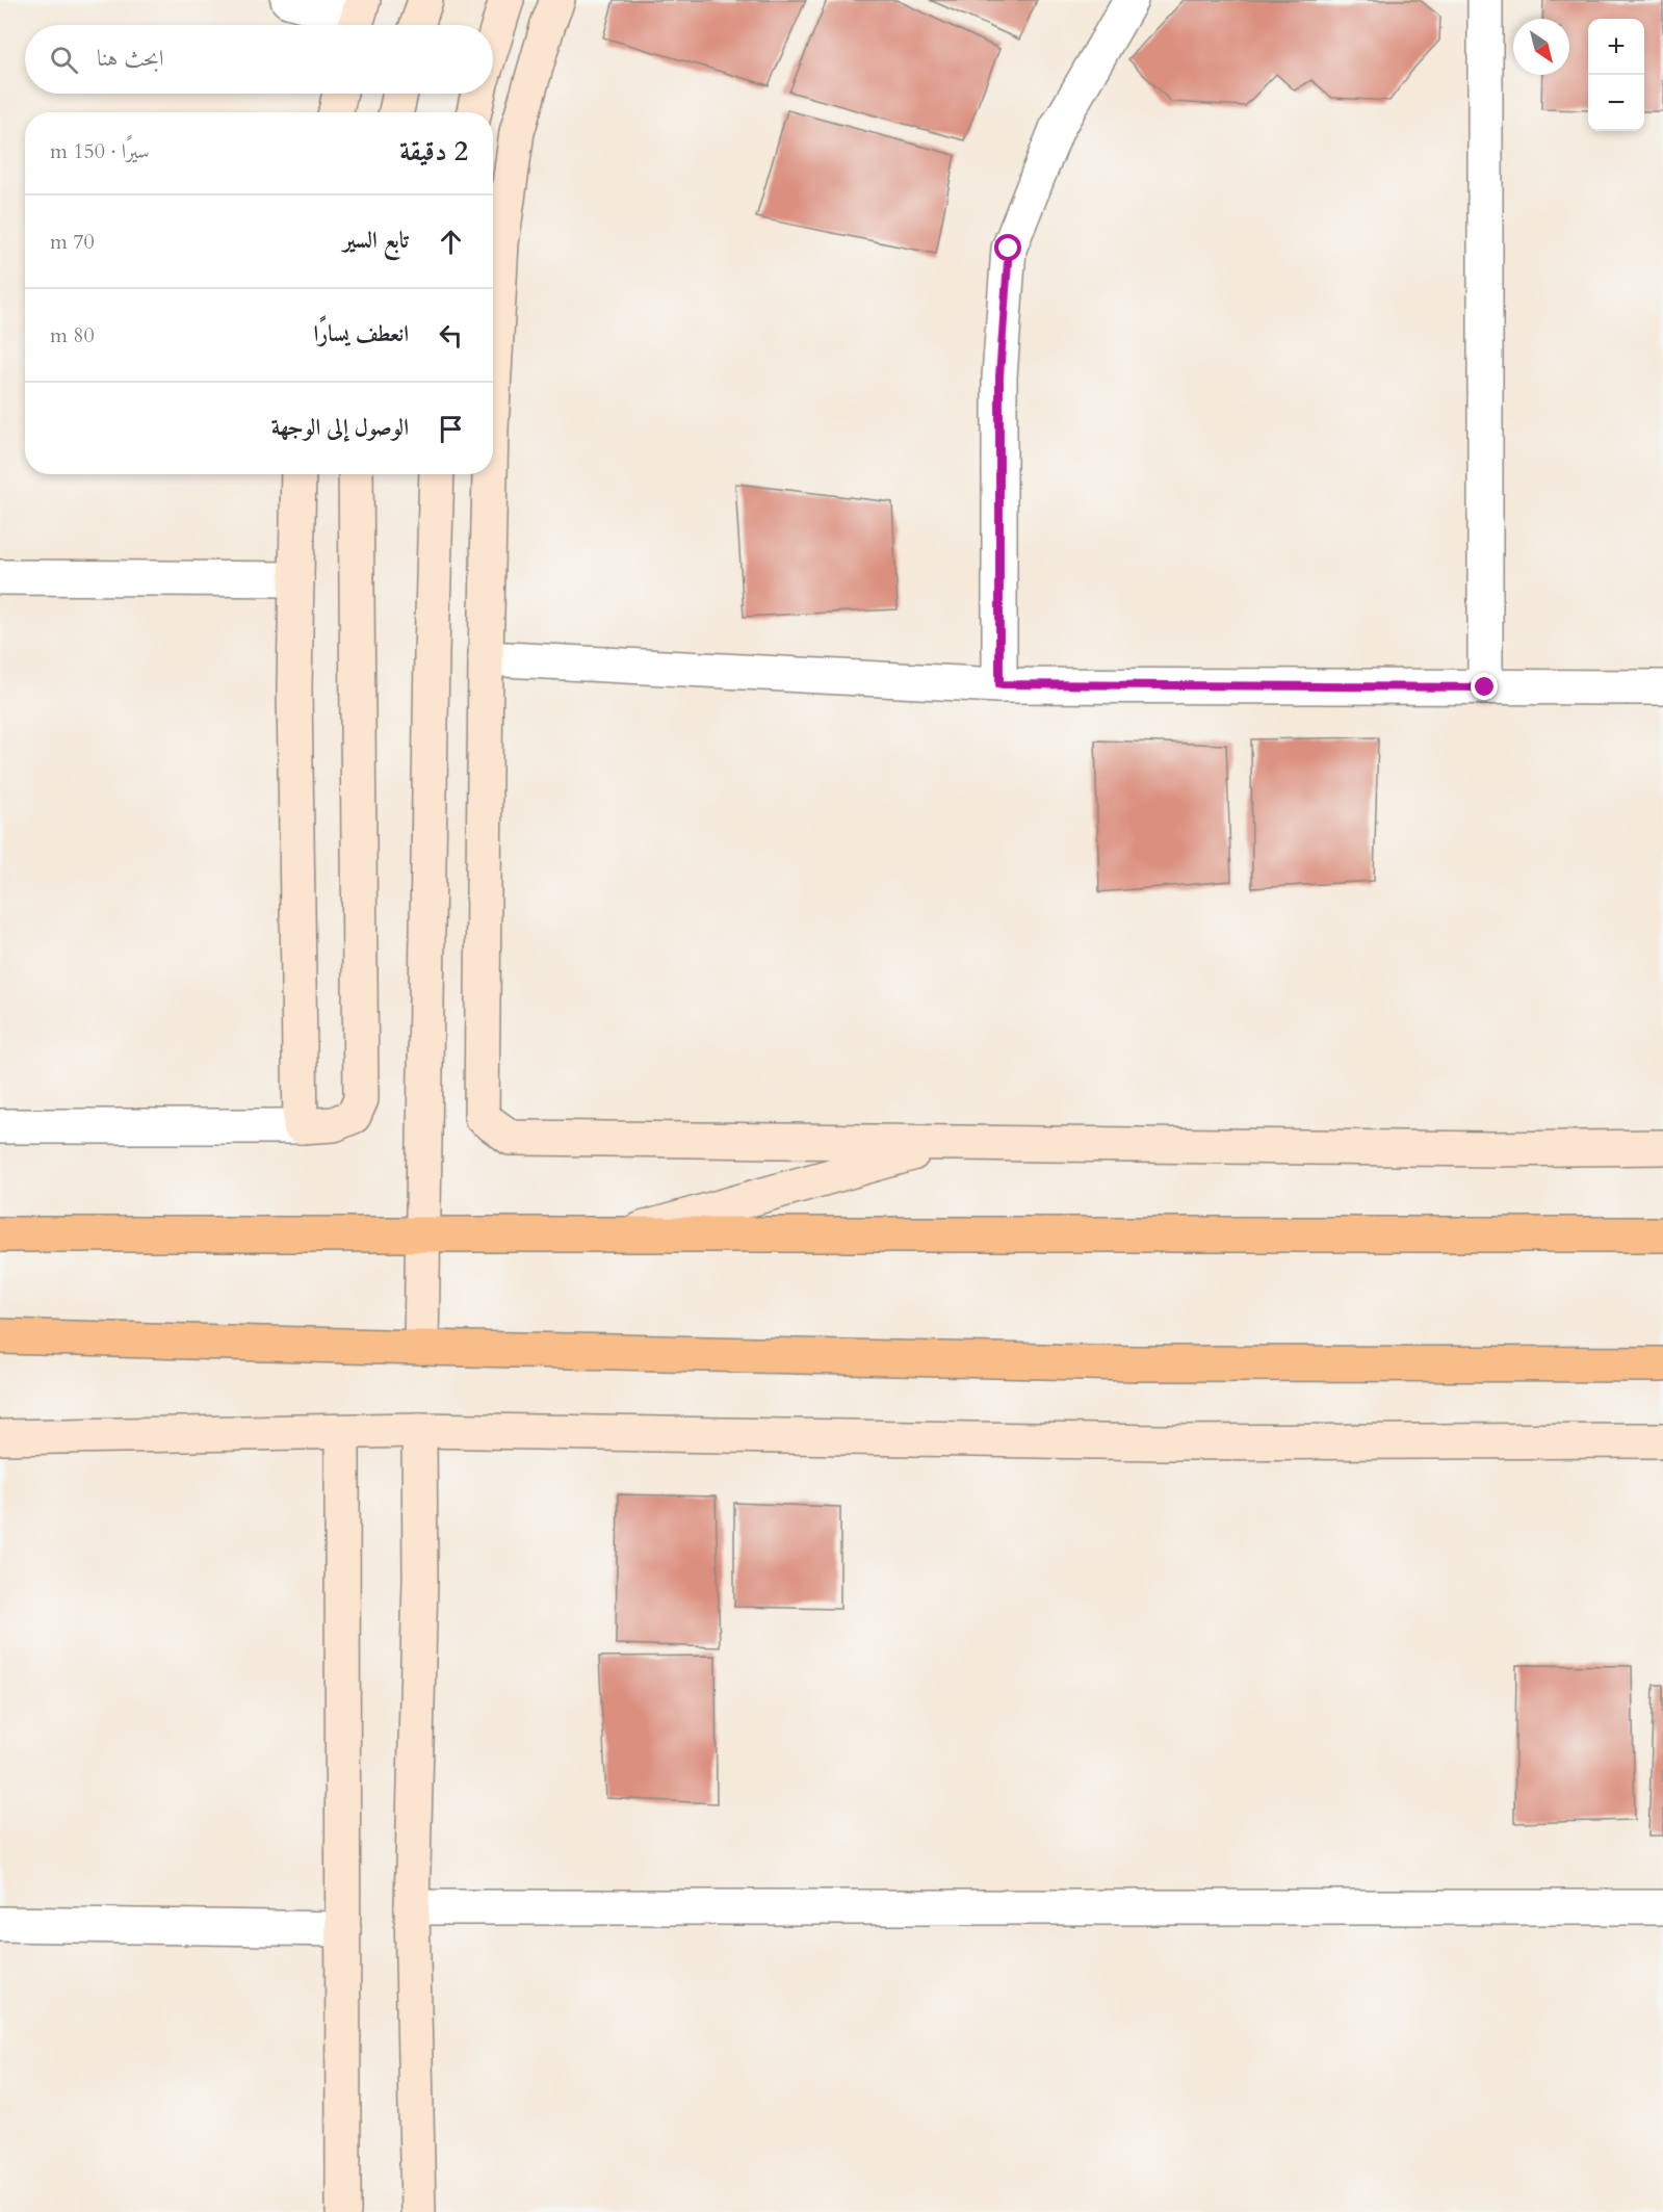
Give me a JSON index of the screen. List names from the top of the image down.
{
  "north": "bottom right",
  "page": {
    "map_buttons": ["+", "−"],
    "search": "ابحث هنا",
    "heading": ["2 دقيقة", "سيرًا · 150 m"],
    "list": [
      ["تابع السير", "70 m"],
      ["انعطف يسارًا", "80 m"],
      "الوصول إلى الوجهة"
    ]
  }
}
